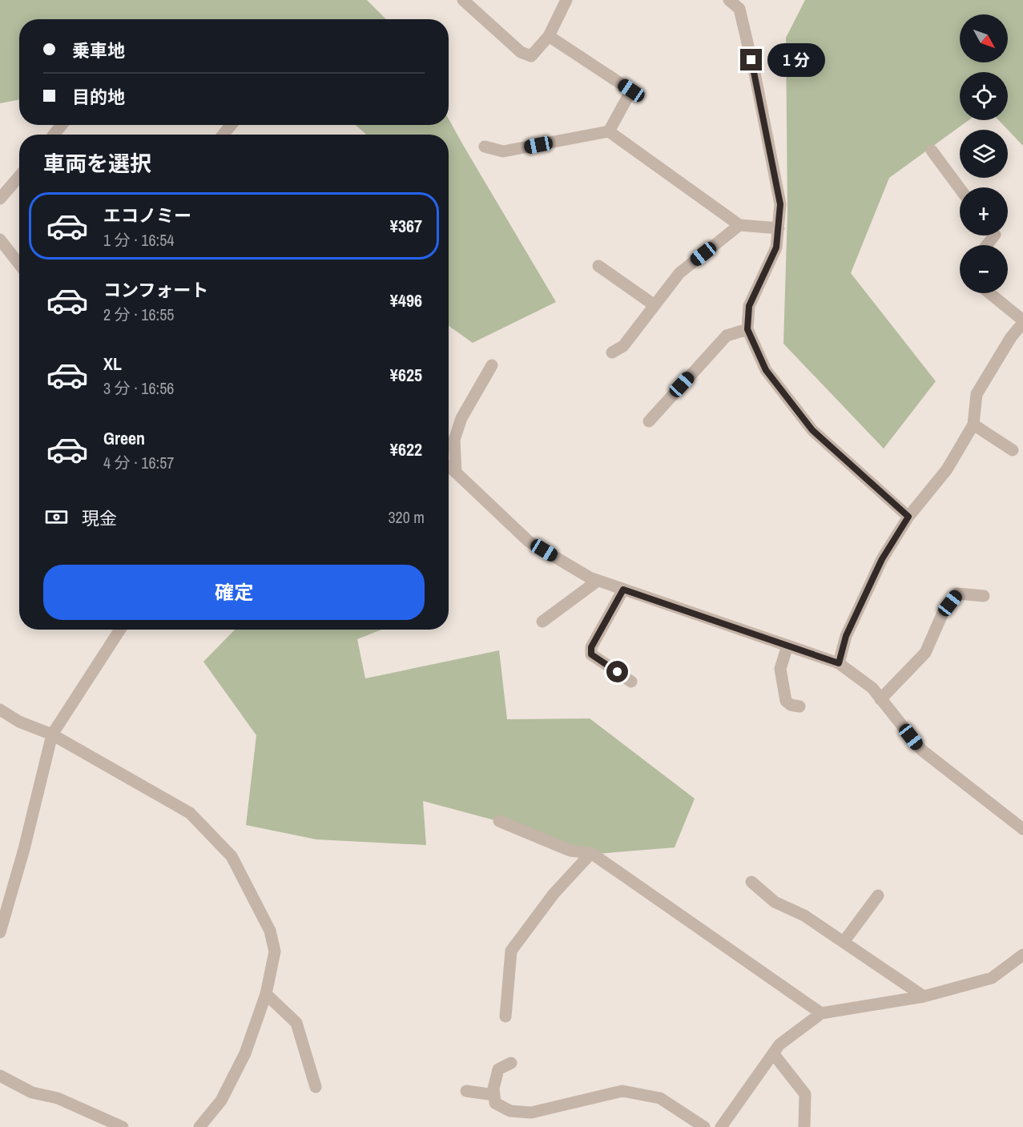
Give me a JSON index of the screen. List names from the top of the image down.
{
  "north": "bottom right",
  "page": {
    "map_buttons": ["+", "−"],
    "banner": ["乗車地", "目的地"],
    "bubble": "1 分",
    "heading": "車両を選択",
    "list": [
      {
        "name": "エコノミー",
        "note": "1 分 · 16:54",
        "value": "¥367"
      },
      {
        "name": "コンフォート",
        "note": "2 分 · 16:55",
        "value": "¥496"
      },
      {
        "name": "XL",
        "note": "3 分 · 16:56",
        "value": "¥625"
      },
      {
        "name": "Green",
        "note": "4 分 · 16:57",
        "value": "¥622"
      }
    ],
    "pay": ["現金", "320 m"],
    "buttons": "確定"
  }
}
